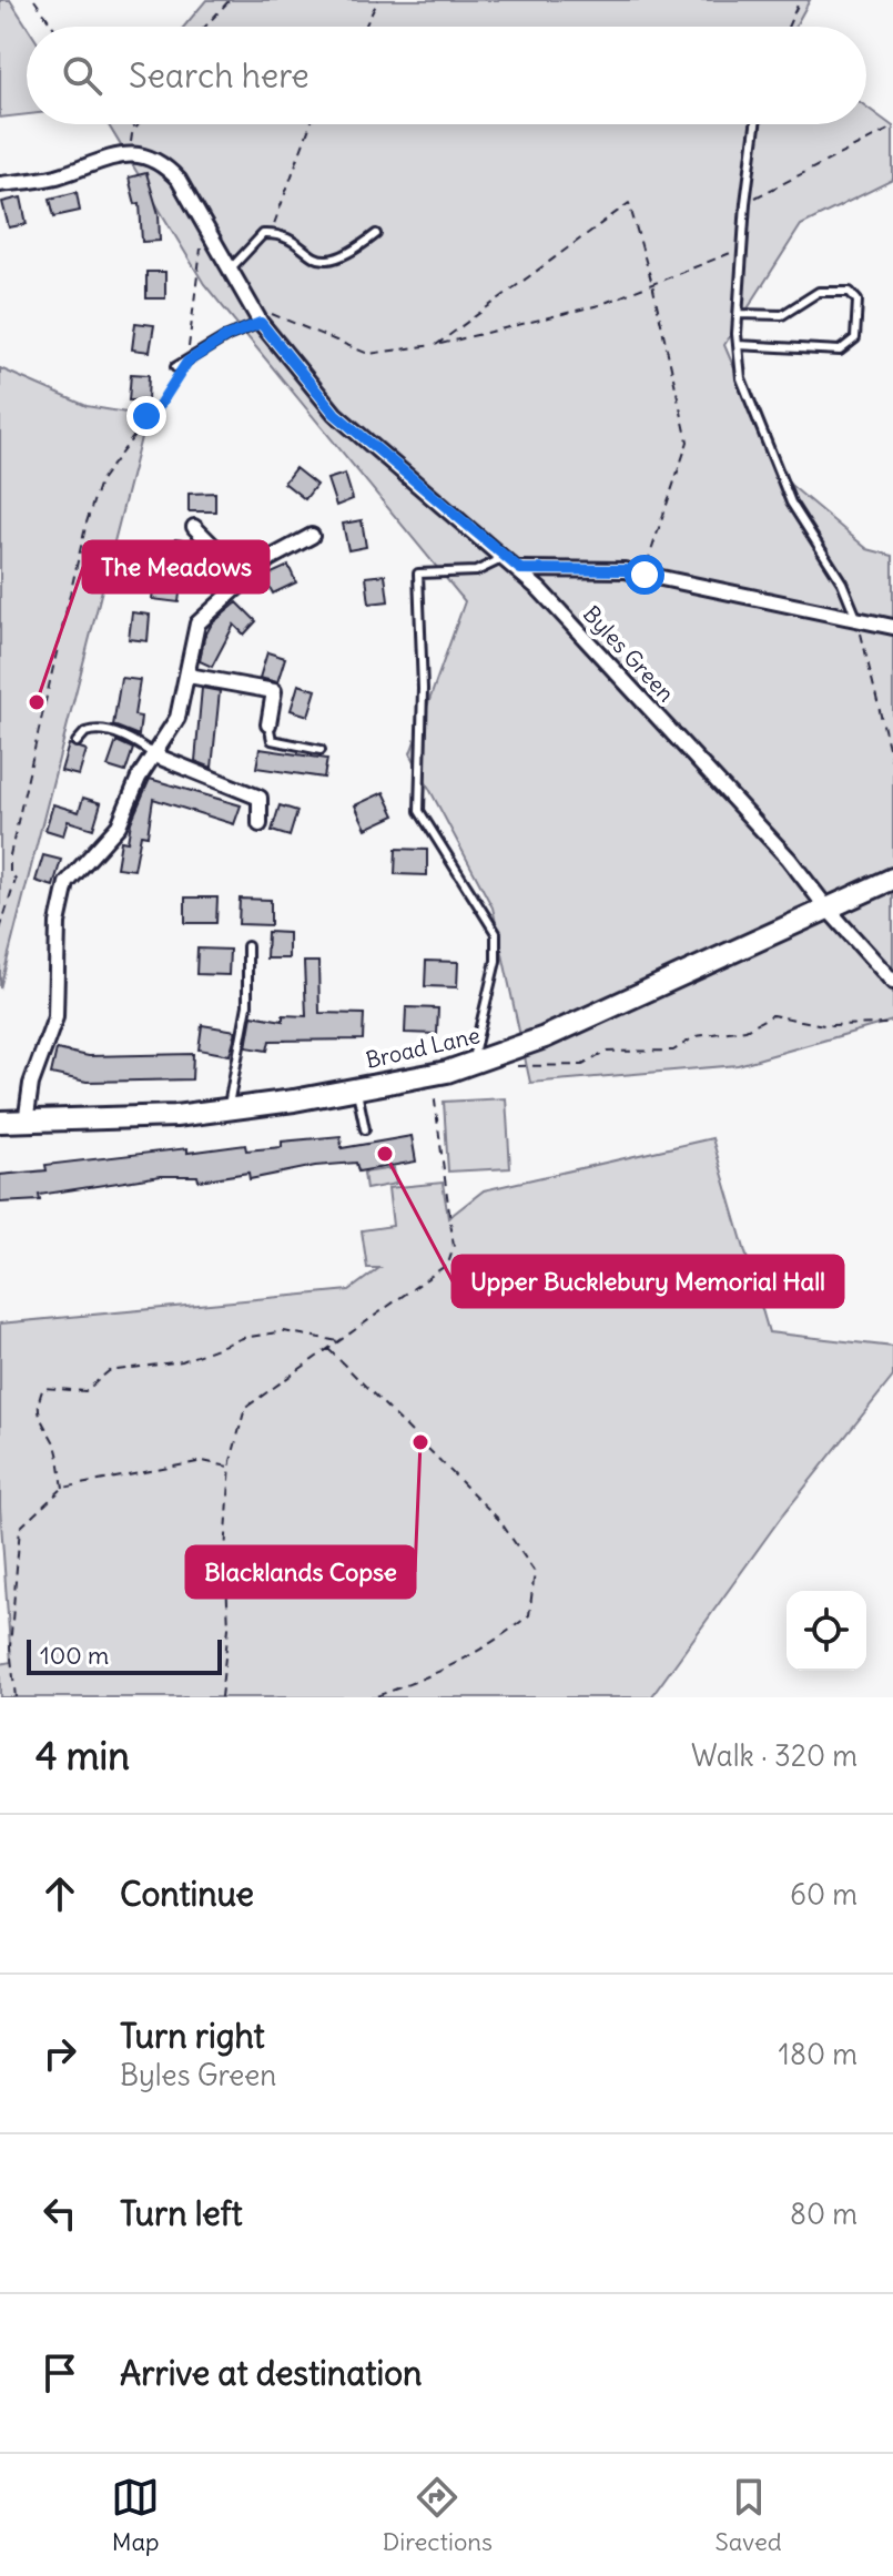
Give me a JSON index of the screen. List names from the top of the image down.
{
  "streets": {
    "street": ["Byles Green", "Broad Lane"]
  },
  "crossings": [
    ["Byles Green", "Broad Lane"]
  ],
  "places": ["The Meadows", "Upper Bucklebury Memorial Hall", "Blacklands Copse"],
  "scale_bar": "100 m",
  "page": {
    "search": "Search here",
    "scale": "100 m",
    "heading": ["4 min", "Walk · 320 m"],
    "list": [
      ["Continue", "60 m"],
      ["Turn right", "Byles Green", "180 m"],
      ["Turn left", "80 m"],
      "Arrive at destination"
    ],
    "nav": ["Map", "Directions", "Saved"]
  }
}
